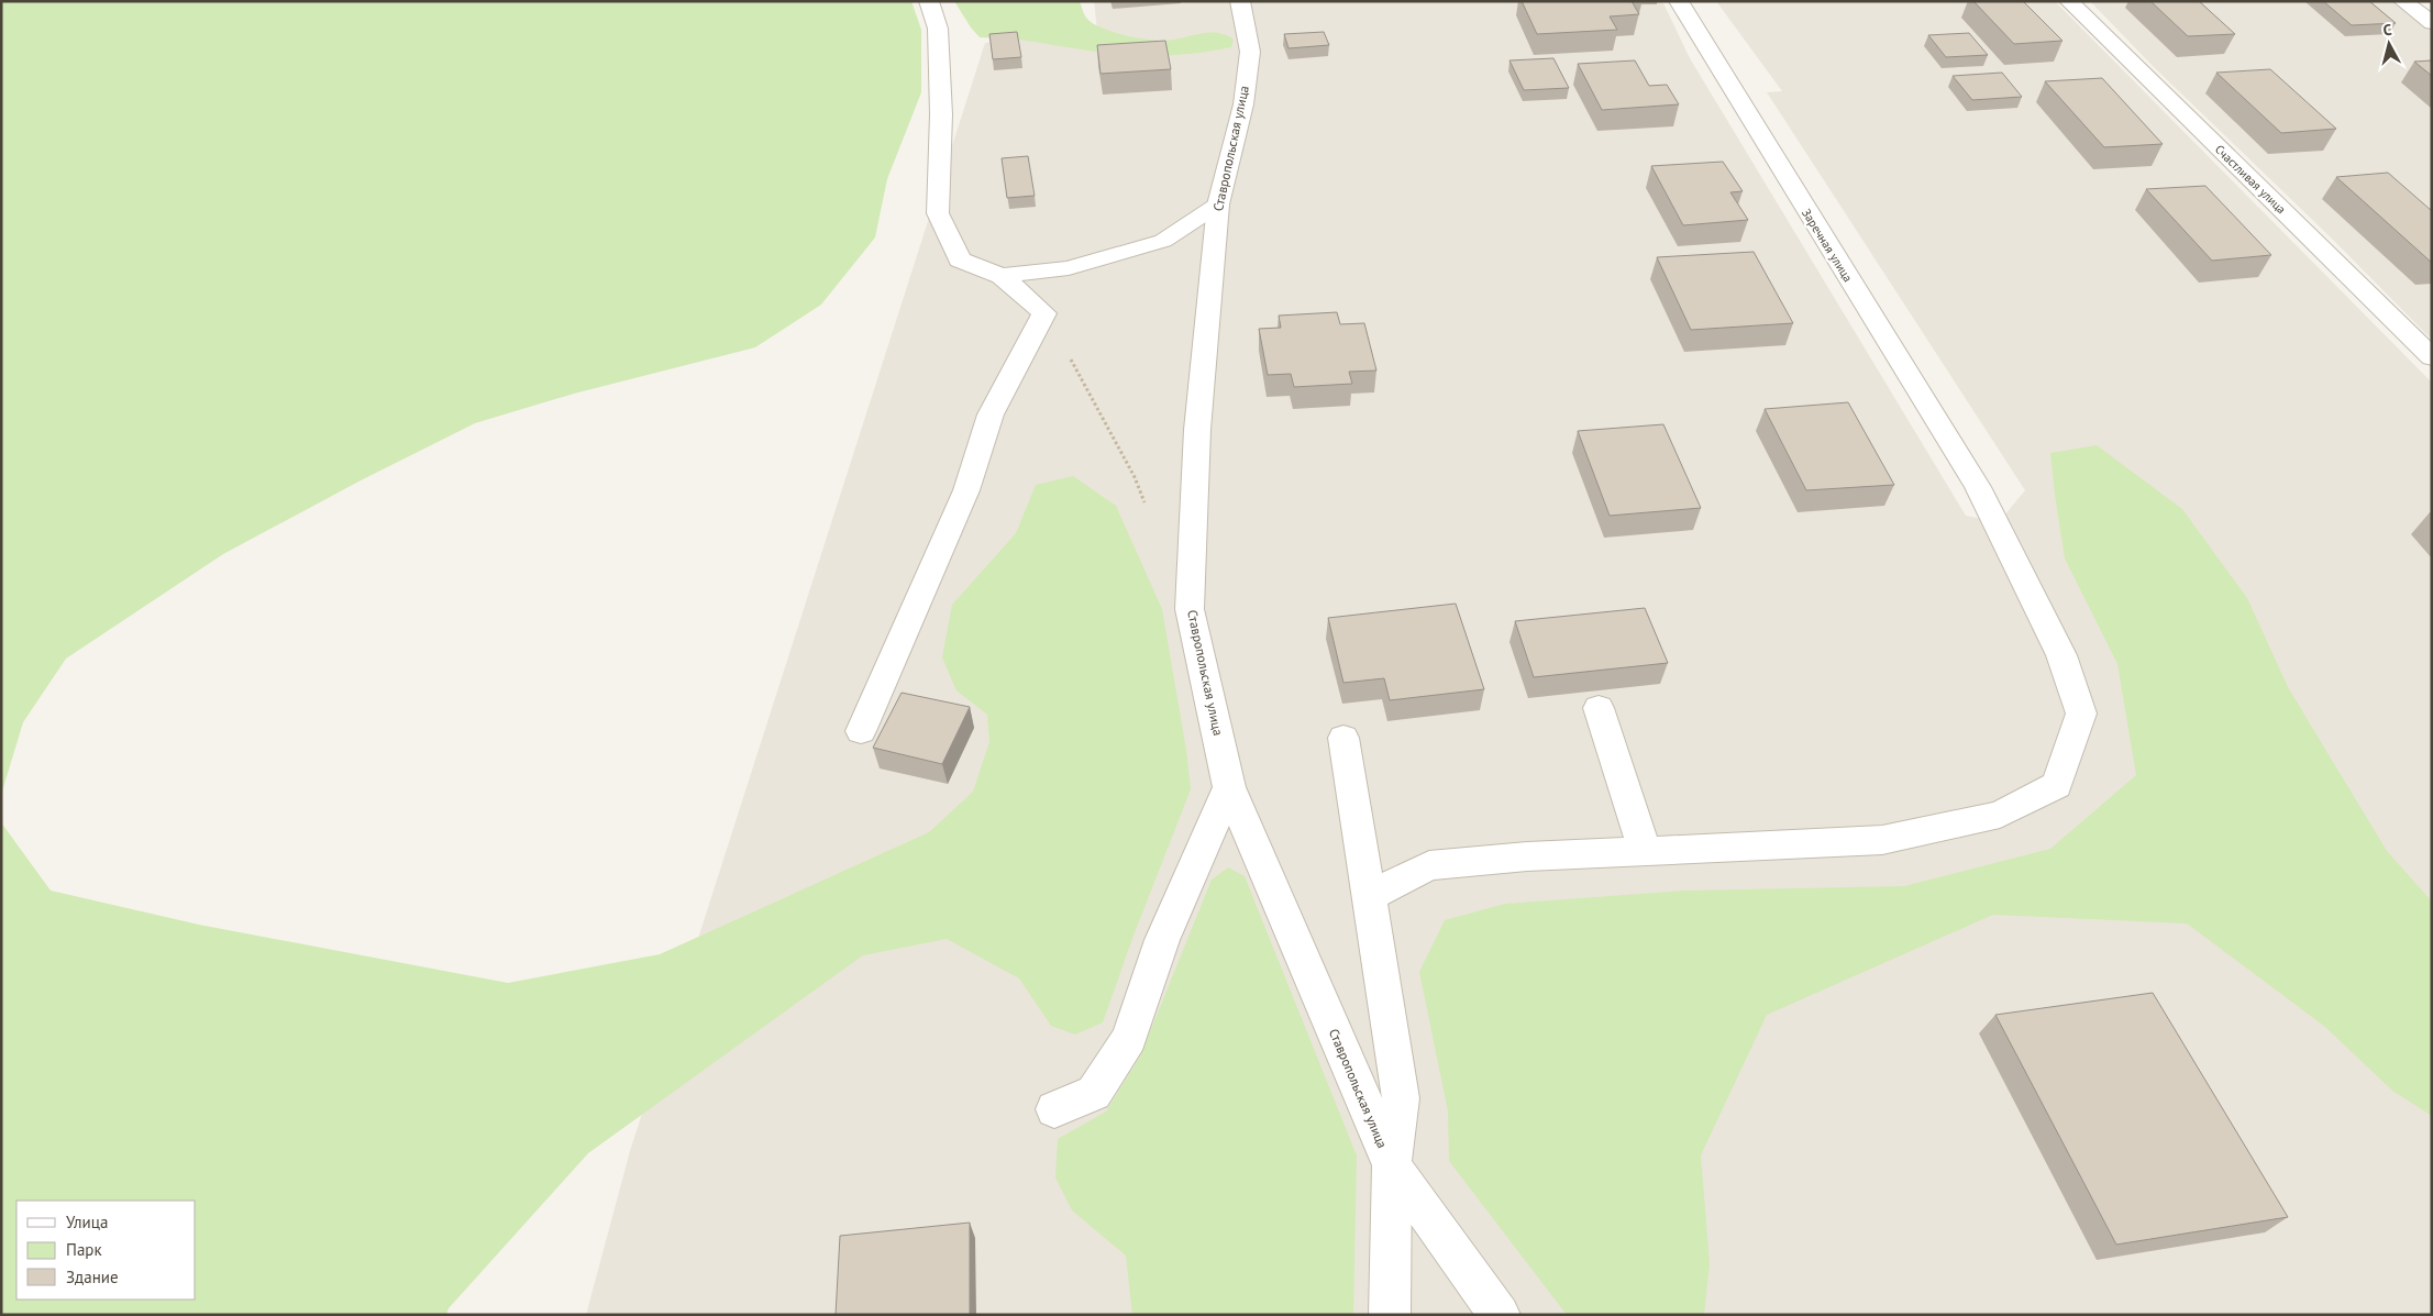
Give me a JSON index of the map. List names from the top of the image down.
{
  "streets": {
    "street": ["Ставропольская улица", "Счастливая улица", "Заречная улица"]
  },
  "legend": ["Улица", "Парк", "Здание"],
  "north": "top"
}
